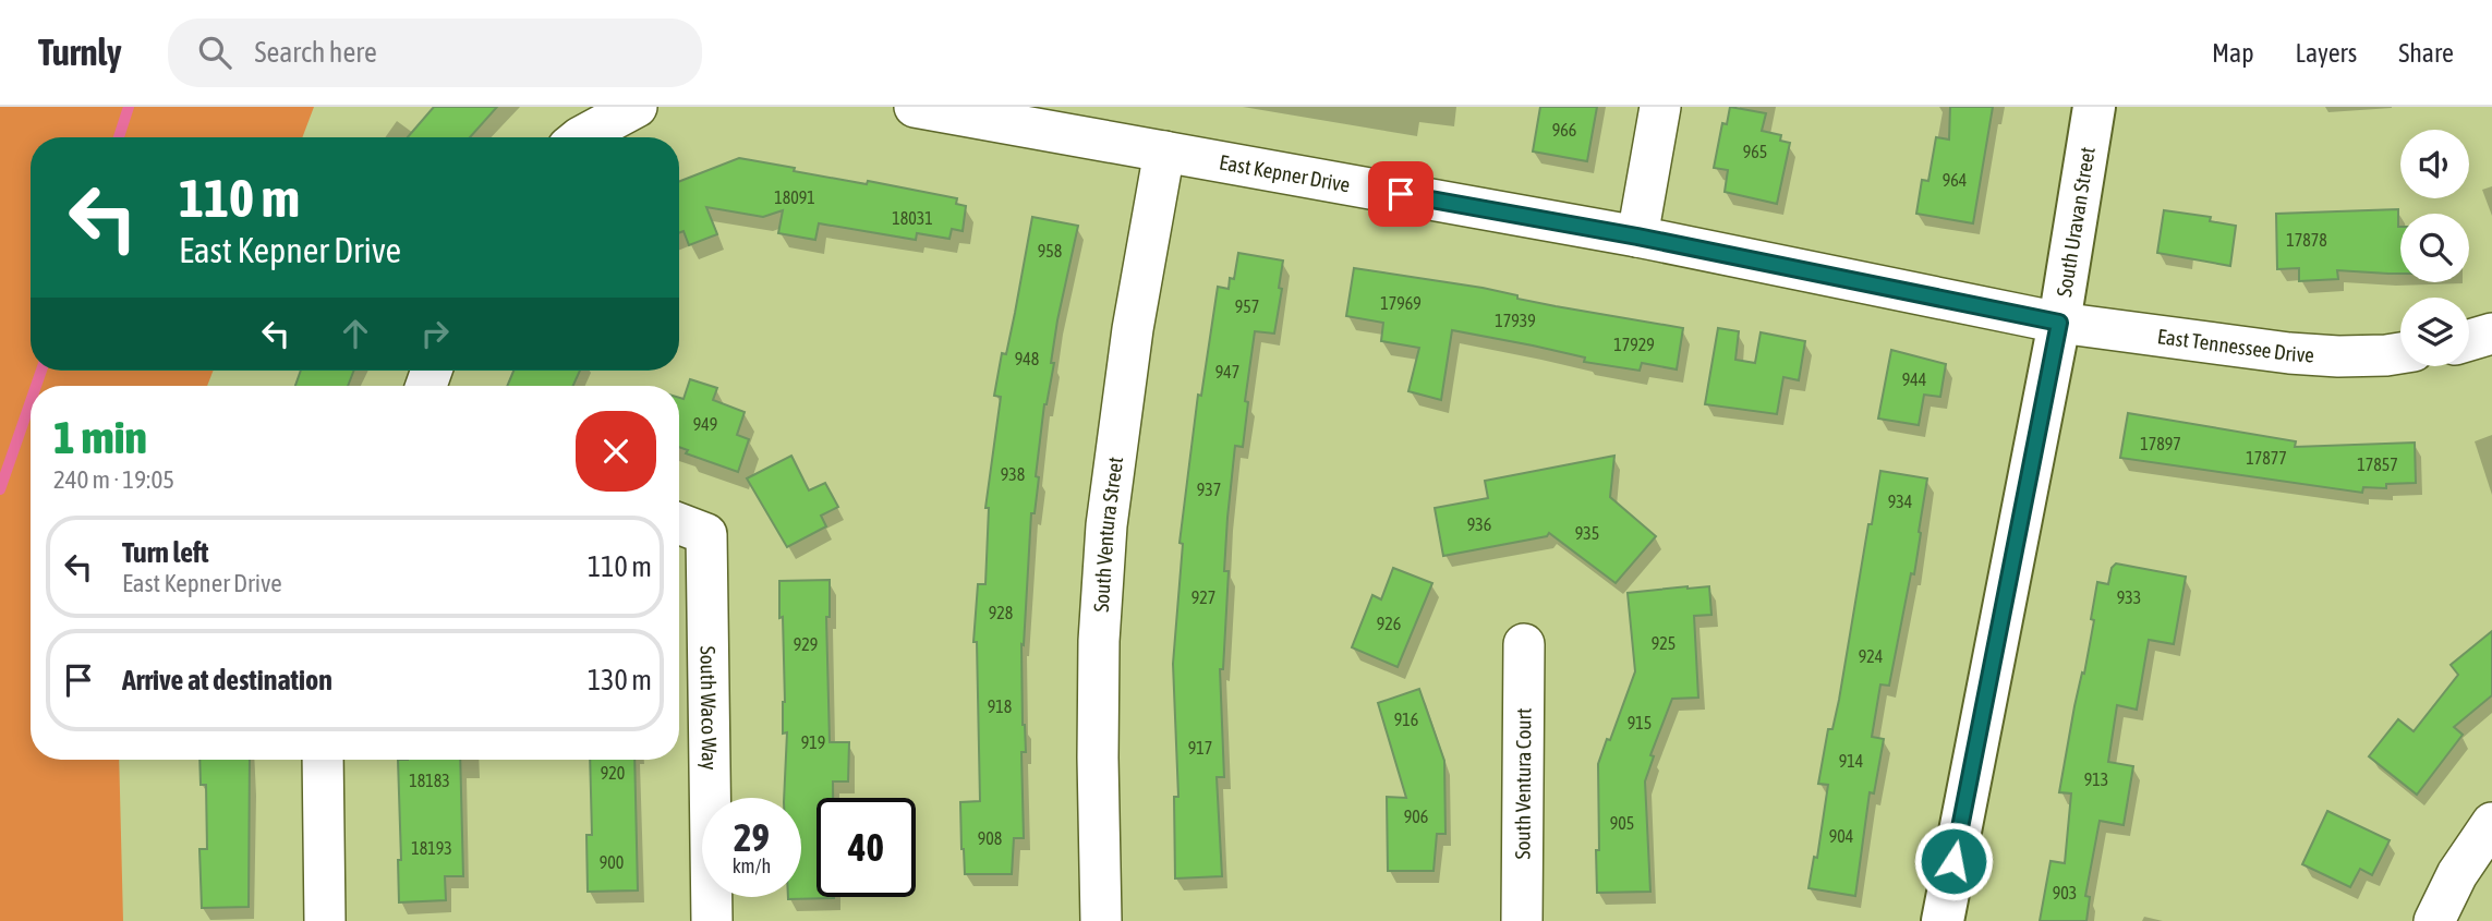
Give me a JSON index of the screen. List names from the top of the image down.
{
  "streets": {
    "street": [
      "East Kepner Drive",
      "South Uravan Street",
      "East Tennessee Drive",
      "South Ventura Street",
      "South Waco Way",
      "South Ventura Court"
    ]
  },
  "crossings": [
    ["East Kepner Drive", "South Uravan Street"],
    ["East Kepner Drive", "East Tennessee Drive"],
    ["East Kepner Drive", "South Ventura Street"],
    ["South Uravan Street", "East Tennessee Drive"]
  ],
  "house_numbers": [
    "966",
    "965",
    "964",
    "18091",
    "18031",
    "17878",
    "958",
    "17969",
    "957",
    "17939",
    "17929",
    "948",
    "947",
    "944",
    "949",
    "17897",
    "17877",
    "17857",
    "938",
    "937",
    "934",
    "936",
    "935",
    "927",
    "933",
    "928",
    "926",
    "925",
    "929",
    "924",
    "918",
    "916",
    "915",
    "919",
    "917",
    "914",
    "920",
    "913",
    "18183",
    "906",
    "905",
    "904",
    "908",
    "18193",
    "900",
    "903"
  ],
  "page": {
    "header": "Turnly",
    "search": "Search here",
    "nav": ["Map", "Layers", "Share"],
    "turn": ["110 m", "East Kepner Drive"],
    "heading": ["1 min", "240 m · 19:05"],
    "list": [
      {
        "name": "Turn left",
        "note": "East Kepner Drive",
        "value": "110 m"
      },
      {
        "name": "Arrive at destination",
        "value": "130 m"
      }
    ],
    "speed": "29 km/h",
    "limit": "40"
  }
}
